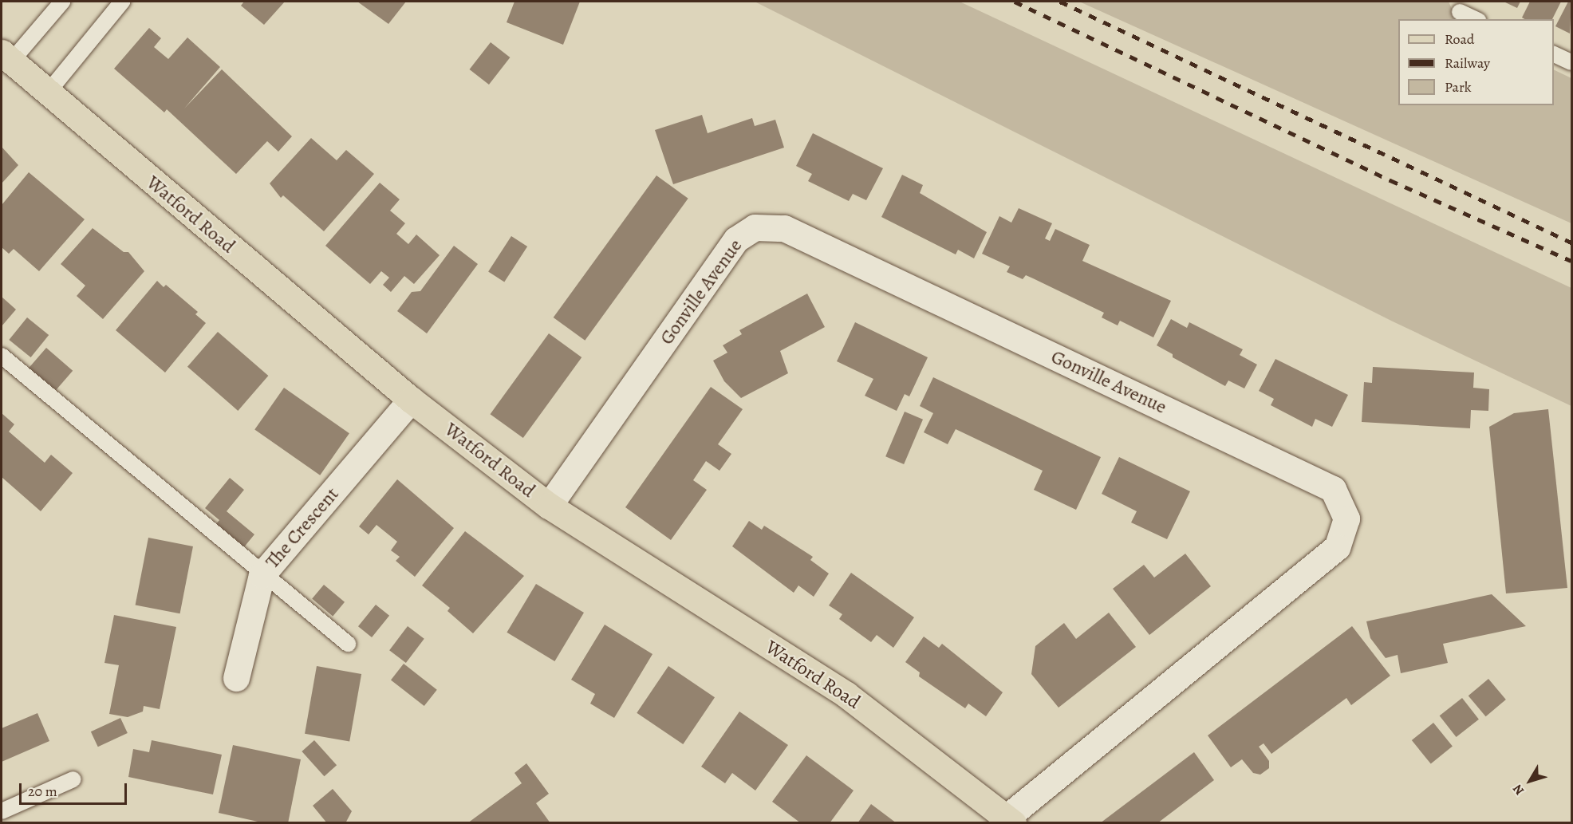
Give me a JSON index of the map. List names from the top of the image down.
{
  "streets": {
    "main road": ["Watford Road"],
    "street": ["Gonville Avenue", "The Crescent"]
  },
  "crossings": [
    ["Watford Road", "Gonville Avenue"],
    ["Watford Road", "The Crescent"]
  ],
  "legend": ["Road", "Railway", "Park"],
  "scale_bar": "20 m",
  "north": "bottom left"
}
